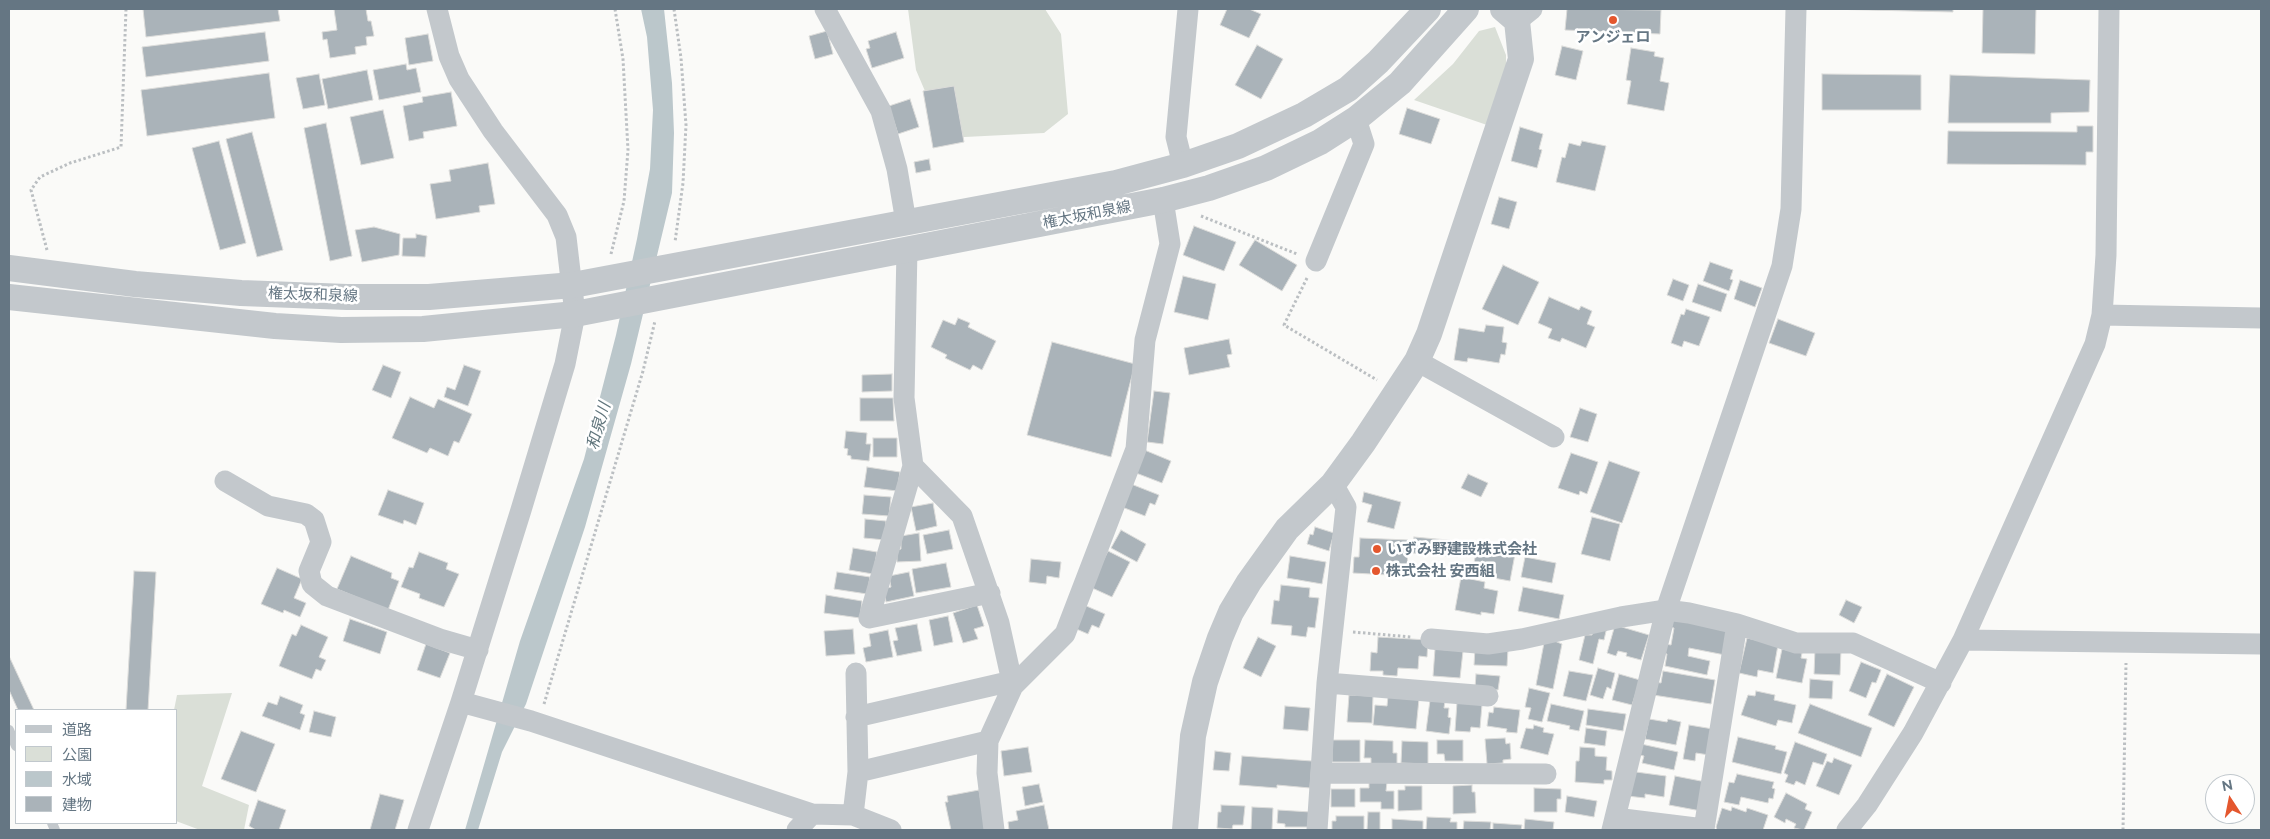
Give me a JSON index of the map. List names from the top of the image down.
{
  "streets": {
    "street": ["権太坂和泉線"]
  },
  "water": ["和泉川"],
  "places": ["アンジェロ", "いずみ野建設株式会社", "株式会社 安西組"],
  "legend": [
    "道路",
    "公園",
    "水域",
    "建物"
  ],
  "north": "top"
}
